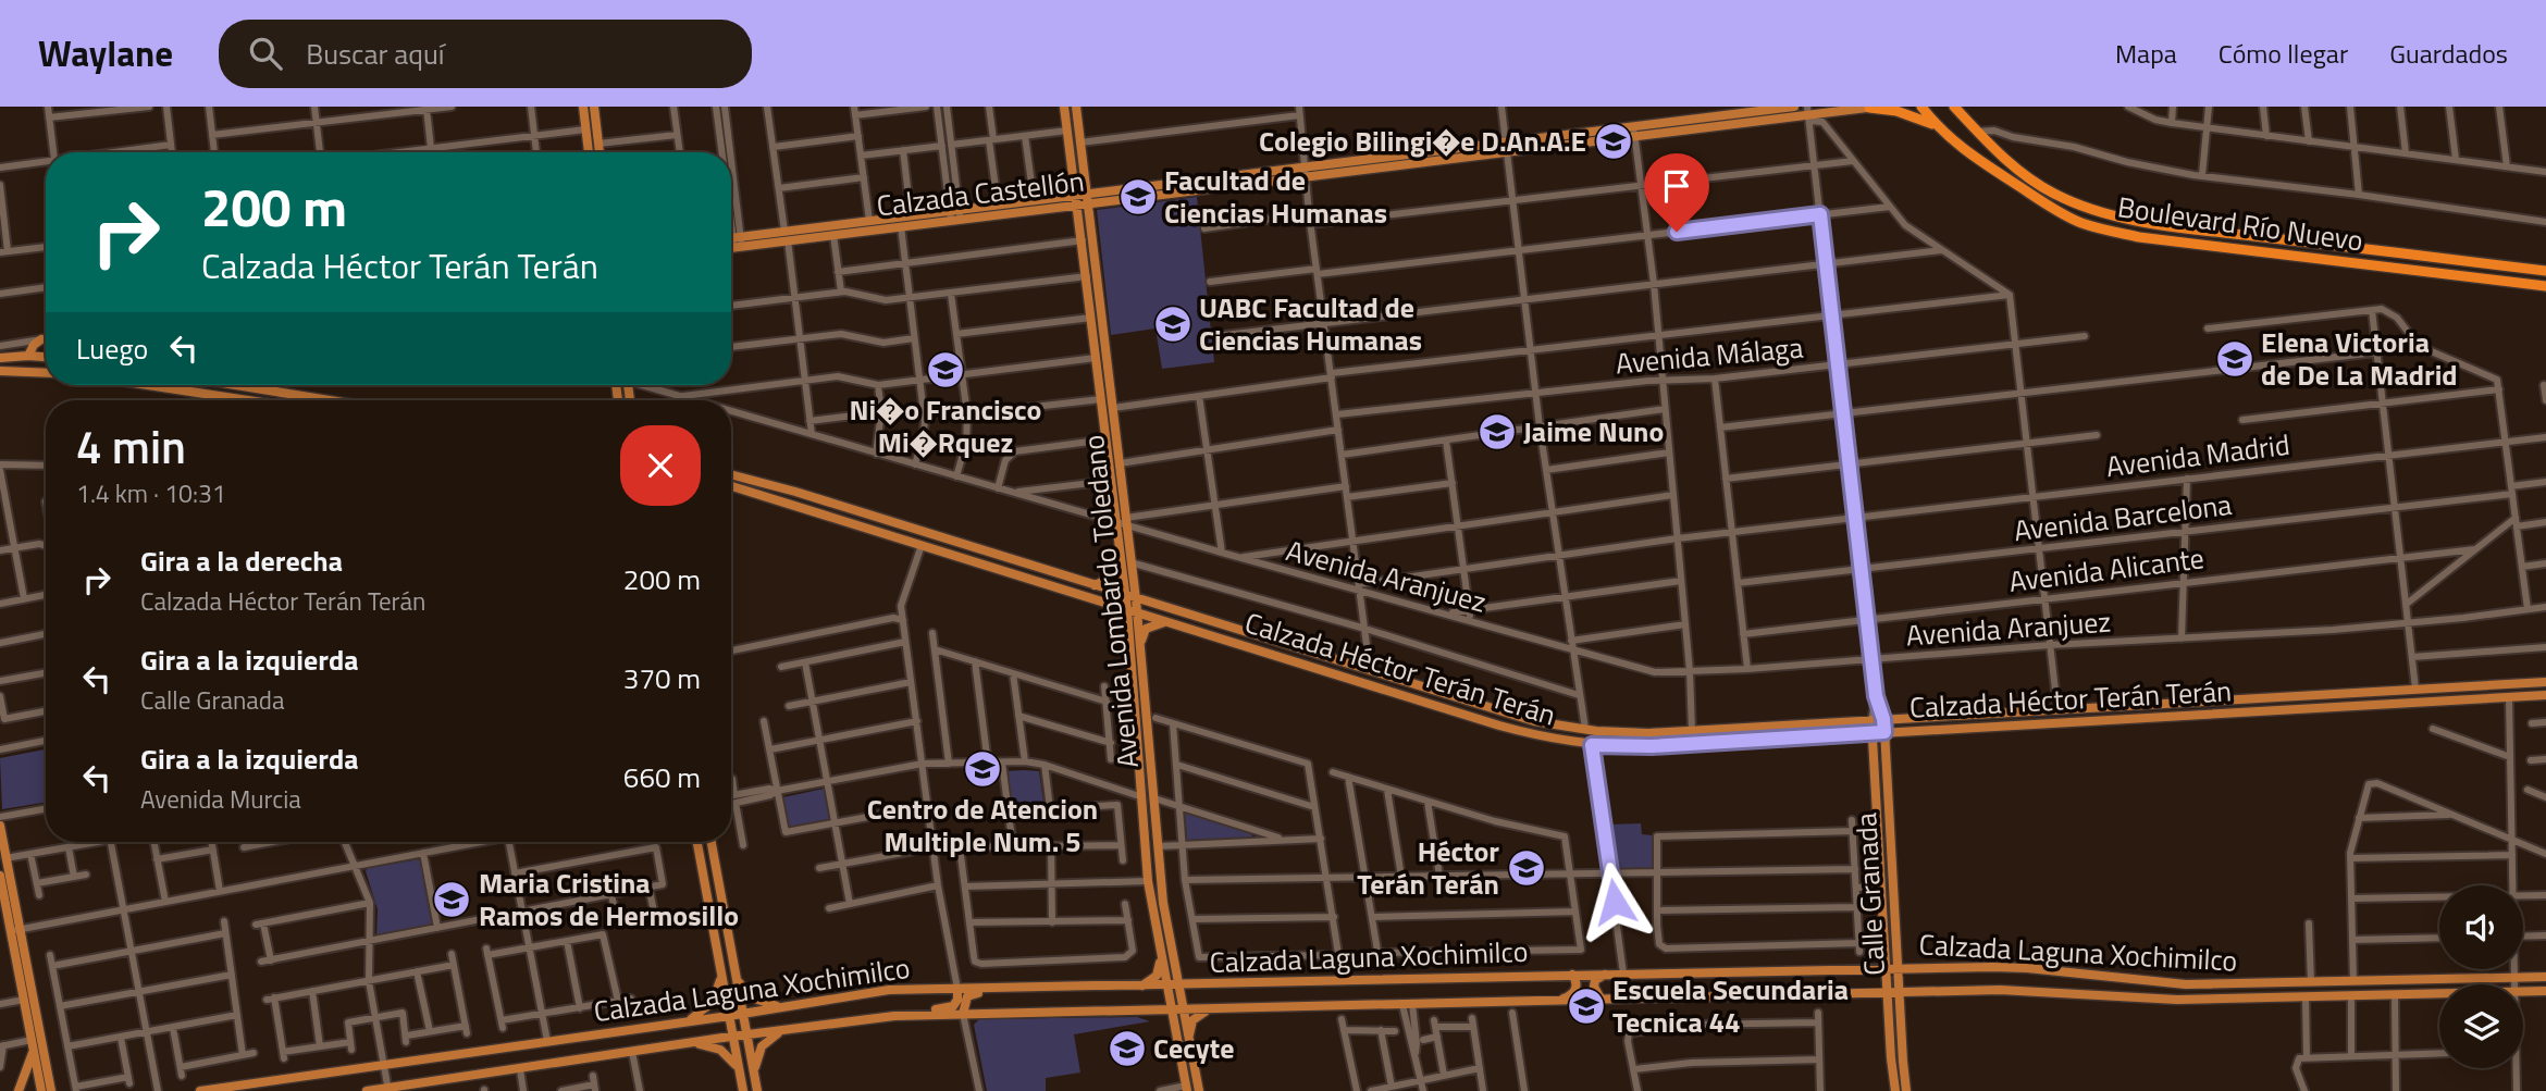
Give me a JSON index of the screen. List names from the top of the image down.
{
  "streets": {
    "highway": ["Boulevard Río Nuevo"],
    "main road": [
      "Calzada Castellón",
      "Avenida Lombardo Toledano",
      "Calzada Héctor Terán Terán",
      "Calle Granada",
      "Calzada Laguna Xochimilco"
    ],
    "street": [
      "Avenida Málaga",
      "Avenida Madrid",
      "Avenida Barcelona",
      "Avenida Alicante",
      "Avenida Aranjuez"
    ]
  },
  "crossings": [
    ["Calzada Castellón", "Avenida Lombardo Toledano"],
    ["Calzada Castellón", "Calle Granada"],
    ["Avenida Málaga", "Calle Granada"],
    ["Avenida Madrid", "Avenida Aranjuez"],
    ["Avenida Madrid", "Calle Granada"],
    ["Avenida Barcelona", "Calle Granada"],
    ["Avenida Alicante", "Calle Granada"],
    ["Avenida Aranjuez", "Avenida Lombardo Toledano"],
    ["Avenida Aranjuez", "Calle Granada"],
    ["Avenida Lombardo Toledano", "Calzada Héctor Terán Terán"],
    ["Avenida Lombardo Toledano", "Calzada Laguna Xochimilco"],
    ["Calzada Héctor Terán Terán", "Calle Granada"],
    ["Calle Granada", "Calzada Laguna Xochimilco"]
  ],
  "places": {
    "school or university": [
      "Colegio Bilingi�e D.An.A.E",
      "Facultad de Ciencias Humanas",
      "UABC Facultad de Ciencias Humanas",
      "Elena Victoria de De La Madrid",
      "Ni�o Francisco Mi�Rquez",
      "Jaime Nuno",
      "Centro de Atencion Multiple Num. 5",
      "Héctor Terán Terán",
      "Maria Cristina Ramos de Hermosillo",
      "Escuela Secundaria Tecnica 44",
      "Cecyte"
    ]
  },
  "page": {
    "header": "Waylane",
    "search": "Buscar aquí",
    "nav": ["Mapa", "Cómo llegar", "Guardados"],
    "turn": ["200 m", "Calzada Héctor Terán Terán"],
    "then": "Luego",
    "heading": ["4 min", "1.4 km · 10:31"],
    "list": [
      {
        "name": "Gira a la derecha",
        "note": "Calzada Héctor Terán Terán",
        "value": "200 m"
      },
      {
        "name": "Gira a la izquierda",
        "note": "Calle Granada",
        "value": "370 m"
      },
      {
        "name": "Gira a la izquierda",
        "note": "Avenida Murcia",
        "value": "660 m"
      }
    ]
  }
}
